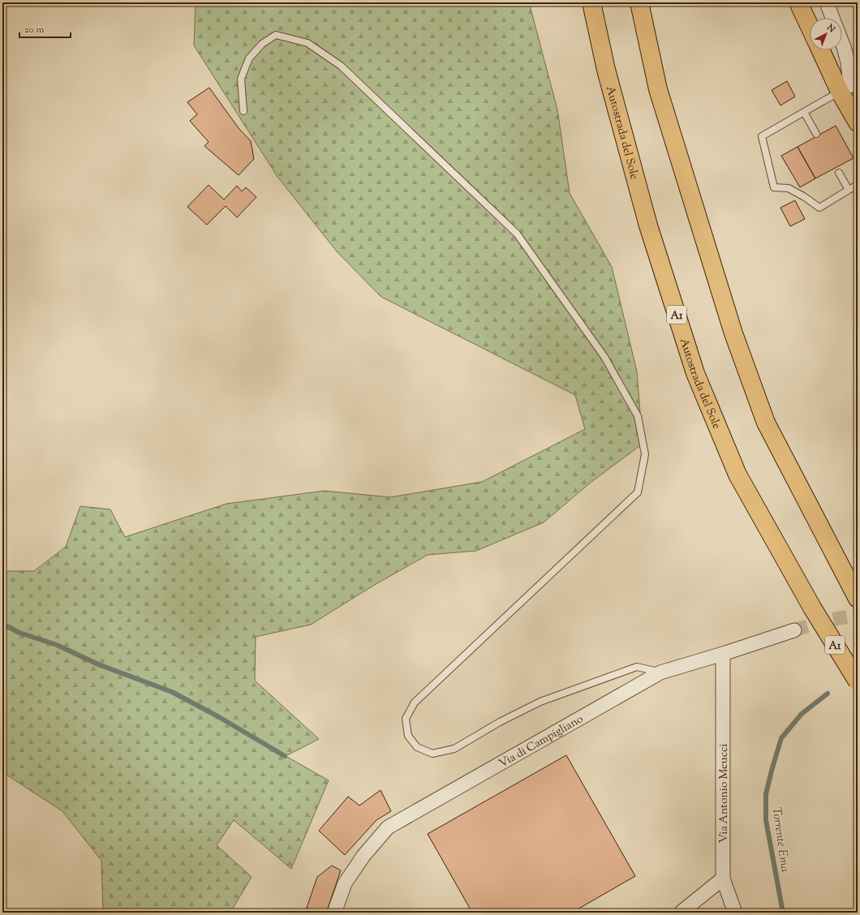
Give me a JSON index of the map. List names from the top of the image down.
{
  "streets": {
    "main road": ["Autostrada del Sole", "A1"],
    "street": ["Via di Campigliano", "Via Antonio Meucci"]
  },
  "crossings": [
    ["Via di Campigliano", "Via Antonio Meucci"]
  ],
  "water": ["Torrente Ema"],
  "scale_bar": "20 m",
  "north": "top right"
}
